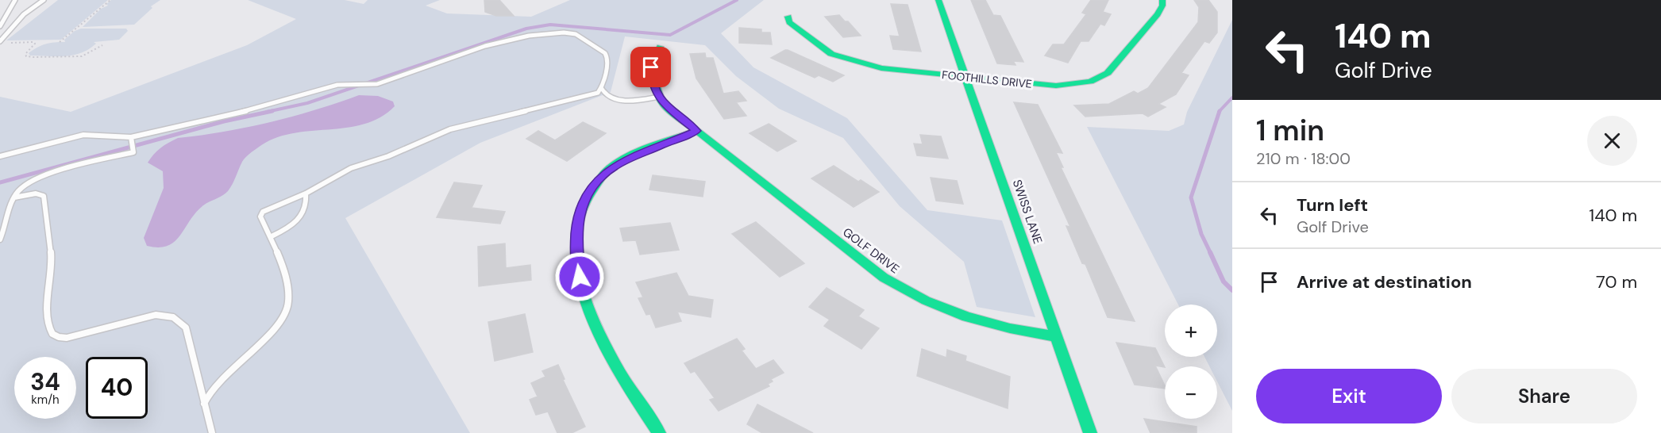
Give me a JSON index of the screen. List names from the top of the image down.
{
  "streets": {
    "street": ["FOOTHILLS DRIVE", "SWISS LANE", "GOLF DRIVE"]
  },
  "crossings": [
    ["FOOTHILLS DRIVE", "SWISS LANE"],
    ["SWISS LANE", "GOLF DRIVE"]
  ],
  "page": {
    "turn": ["140 m", "Golf Drive"],
    "heading": ["1 min", "210 m · 18:00"],
    "list": [
      {
        "name": "Turn left",
        "note": "Golf Drive",
        "value": "140 m"
      },
      {
        "name": "Arrive at destination",
        "value": "70 m"
      }
    ],
    "map_buttons": ["+", "−"],
    "speed": "34 km/h",
    "limit": "40",
    "buttons": ["Exit", "Share"]
  }
}
